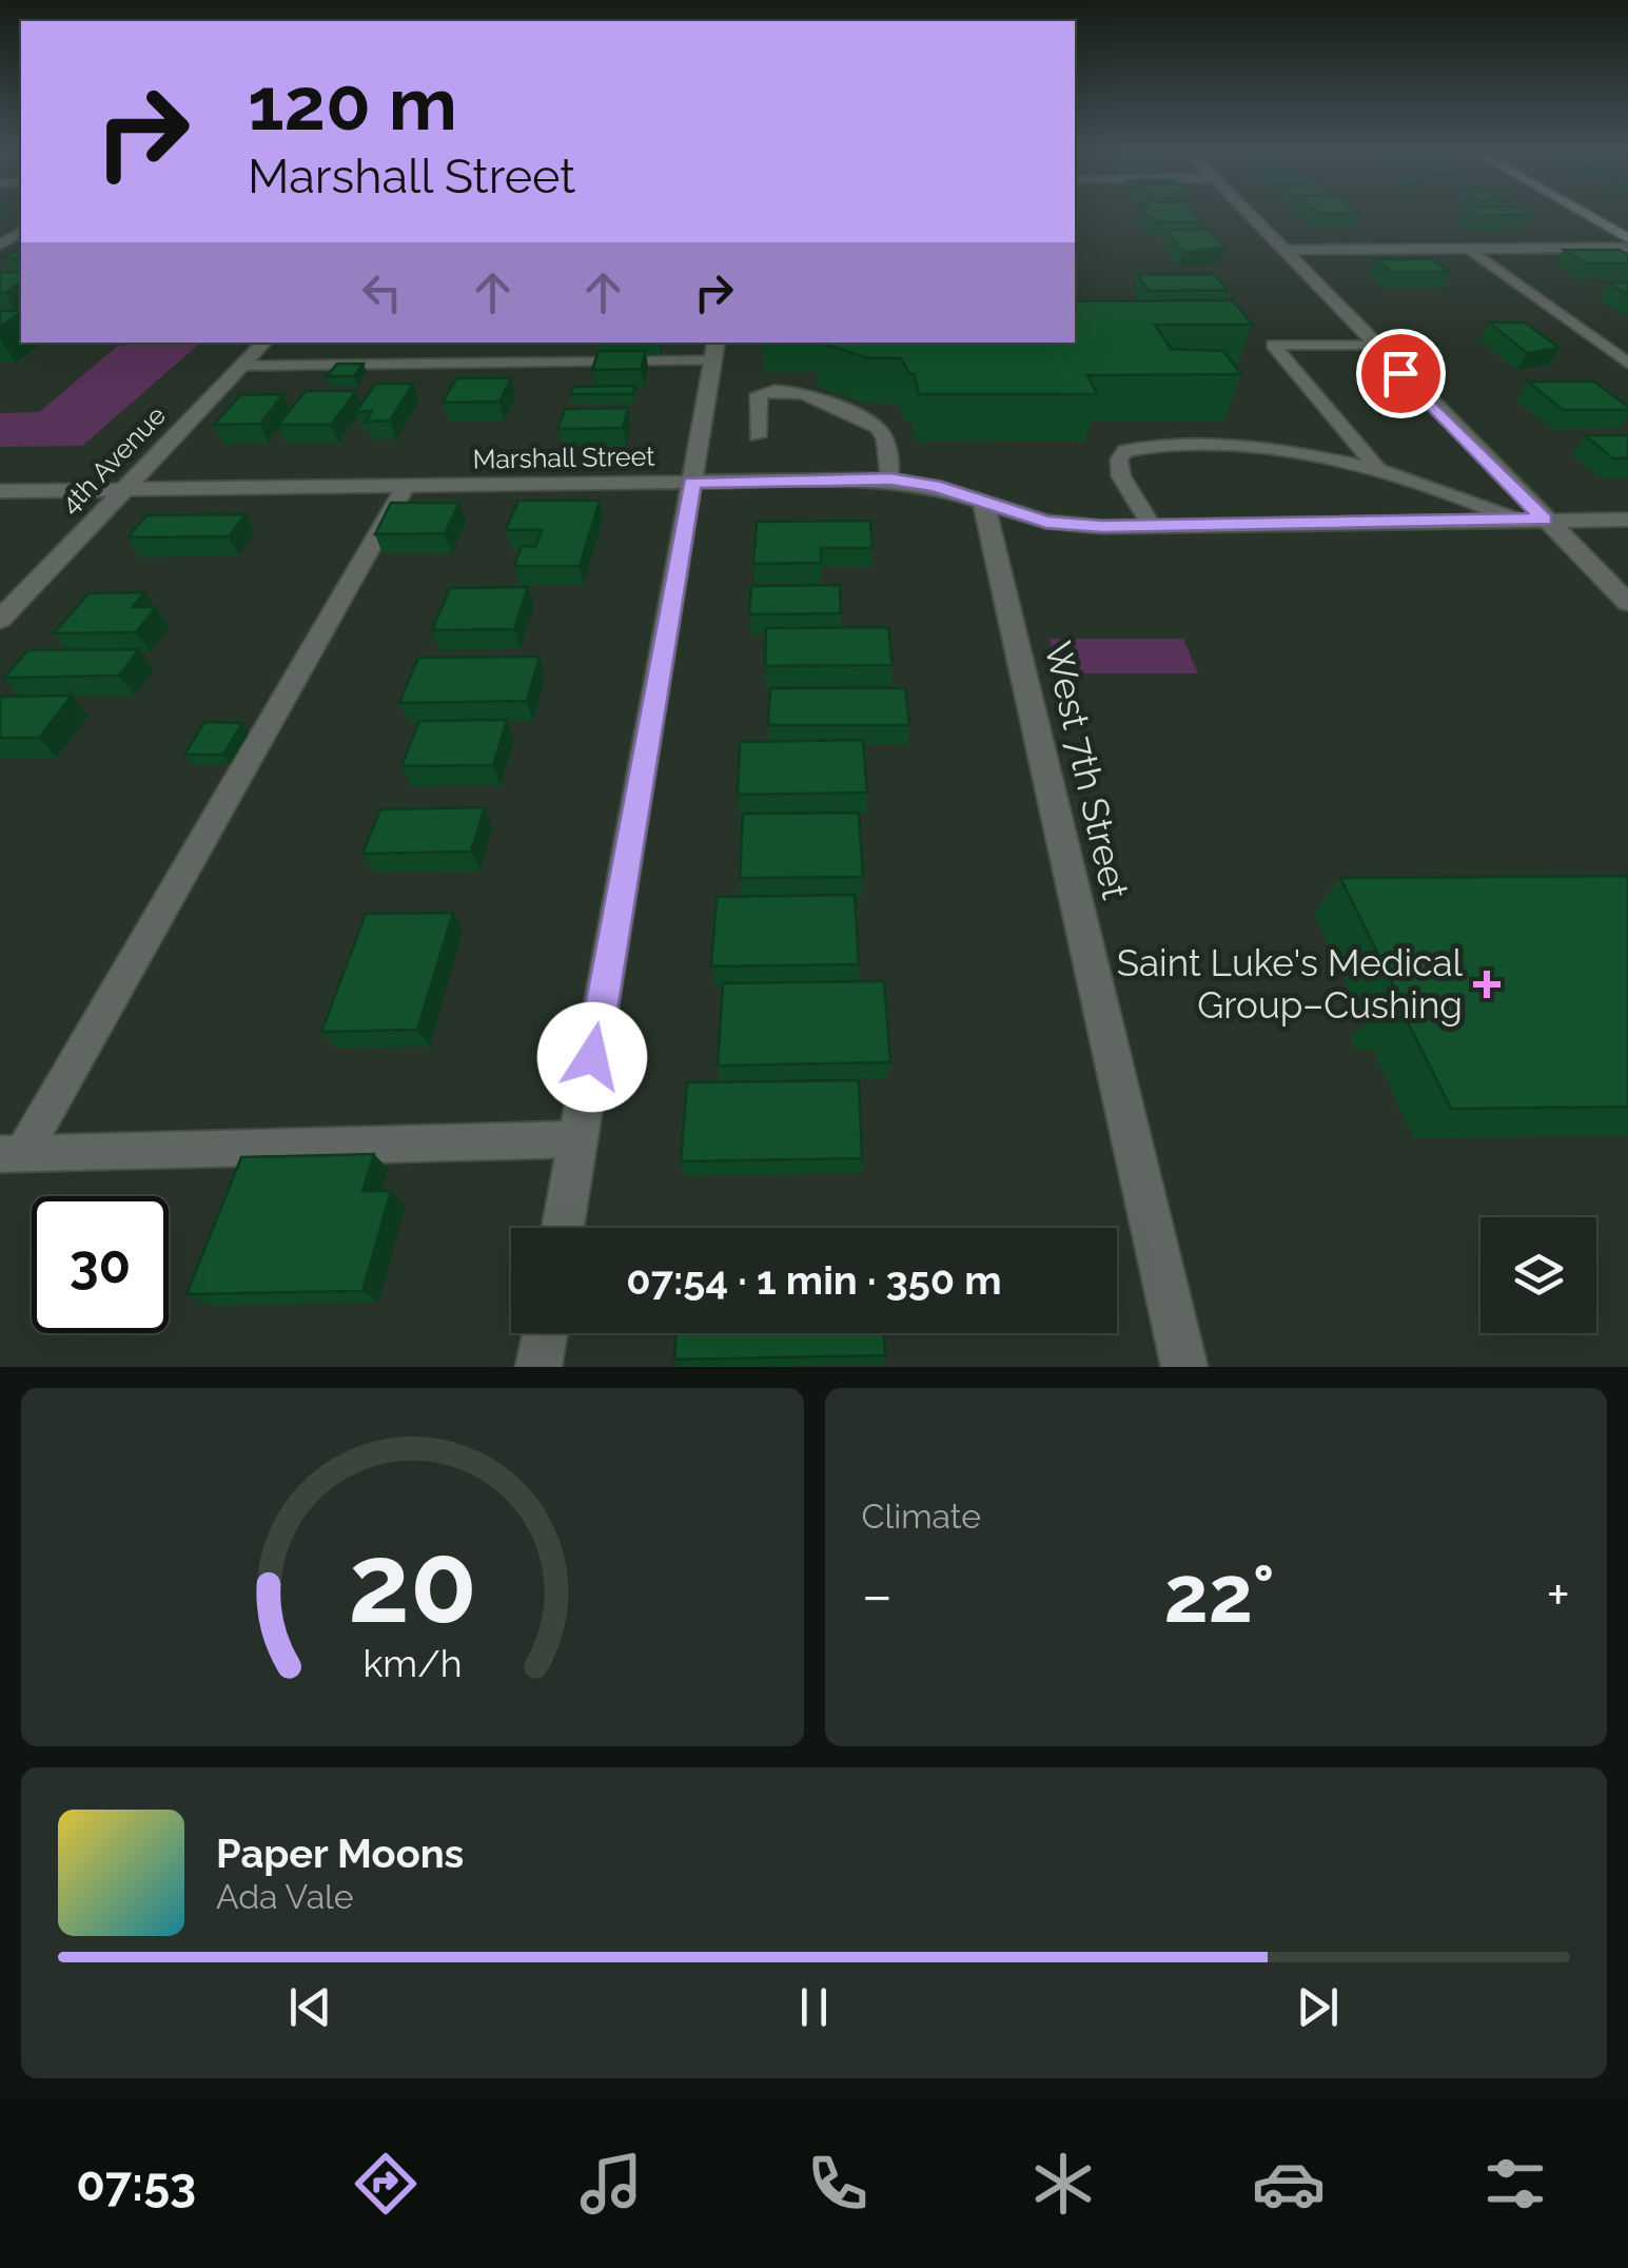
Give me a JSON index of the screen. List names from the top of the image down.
{
  "streets": {
    "street": ["Marshall Street", "4th Avenue", "West 7th Street"]
  },
  "crossings": [
    ["Marshall Street", "4th Avenue"],
    ["Marshall Street", "West 7th Street"]
  ],
  "places": {
    "health": ["Saint Luke's Medical Group–Cushing"]
  },
  "page": {
    "turn": ["120 m", "Marshall Street"],
    "limit": "30",
    "trip": "07:54 · 1 min · 350 m",
    "tile": "Climate",
    "heat": ["−", "22°", "+"],
    "song": ["Paper Moons", "Ada Vale"],
    "tabs": "07:53",
    "gauge": ["20", "km/h"]
  }
}
